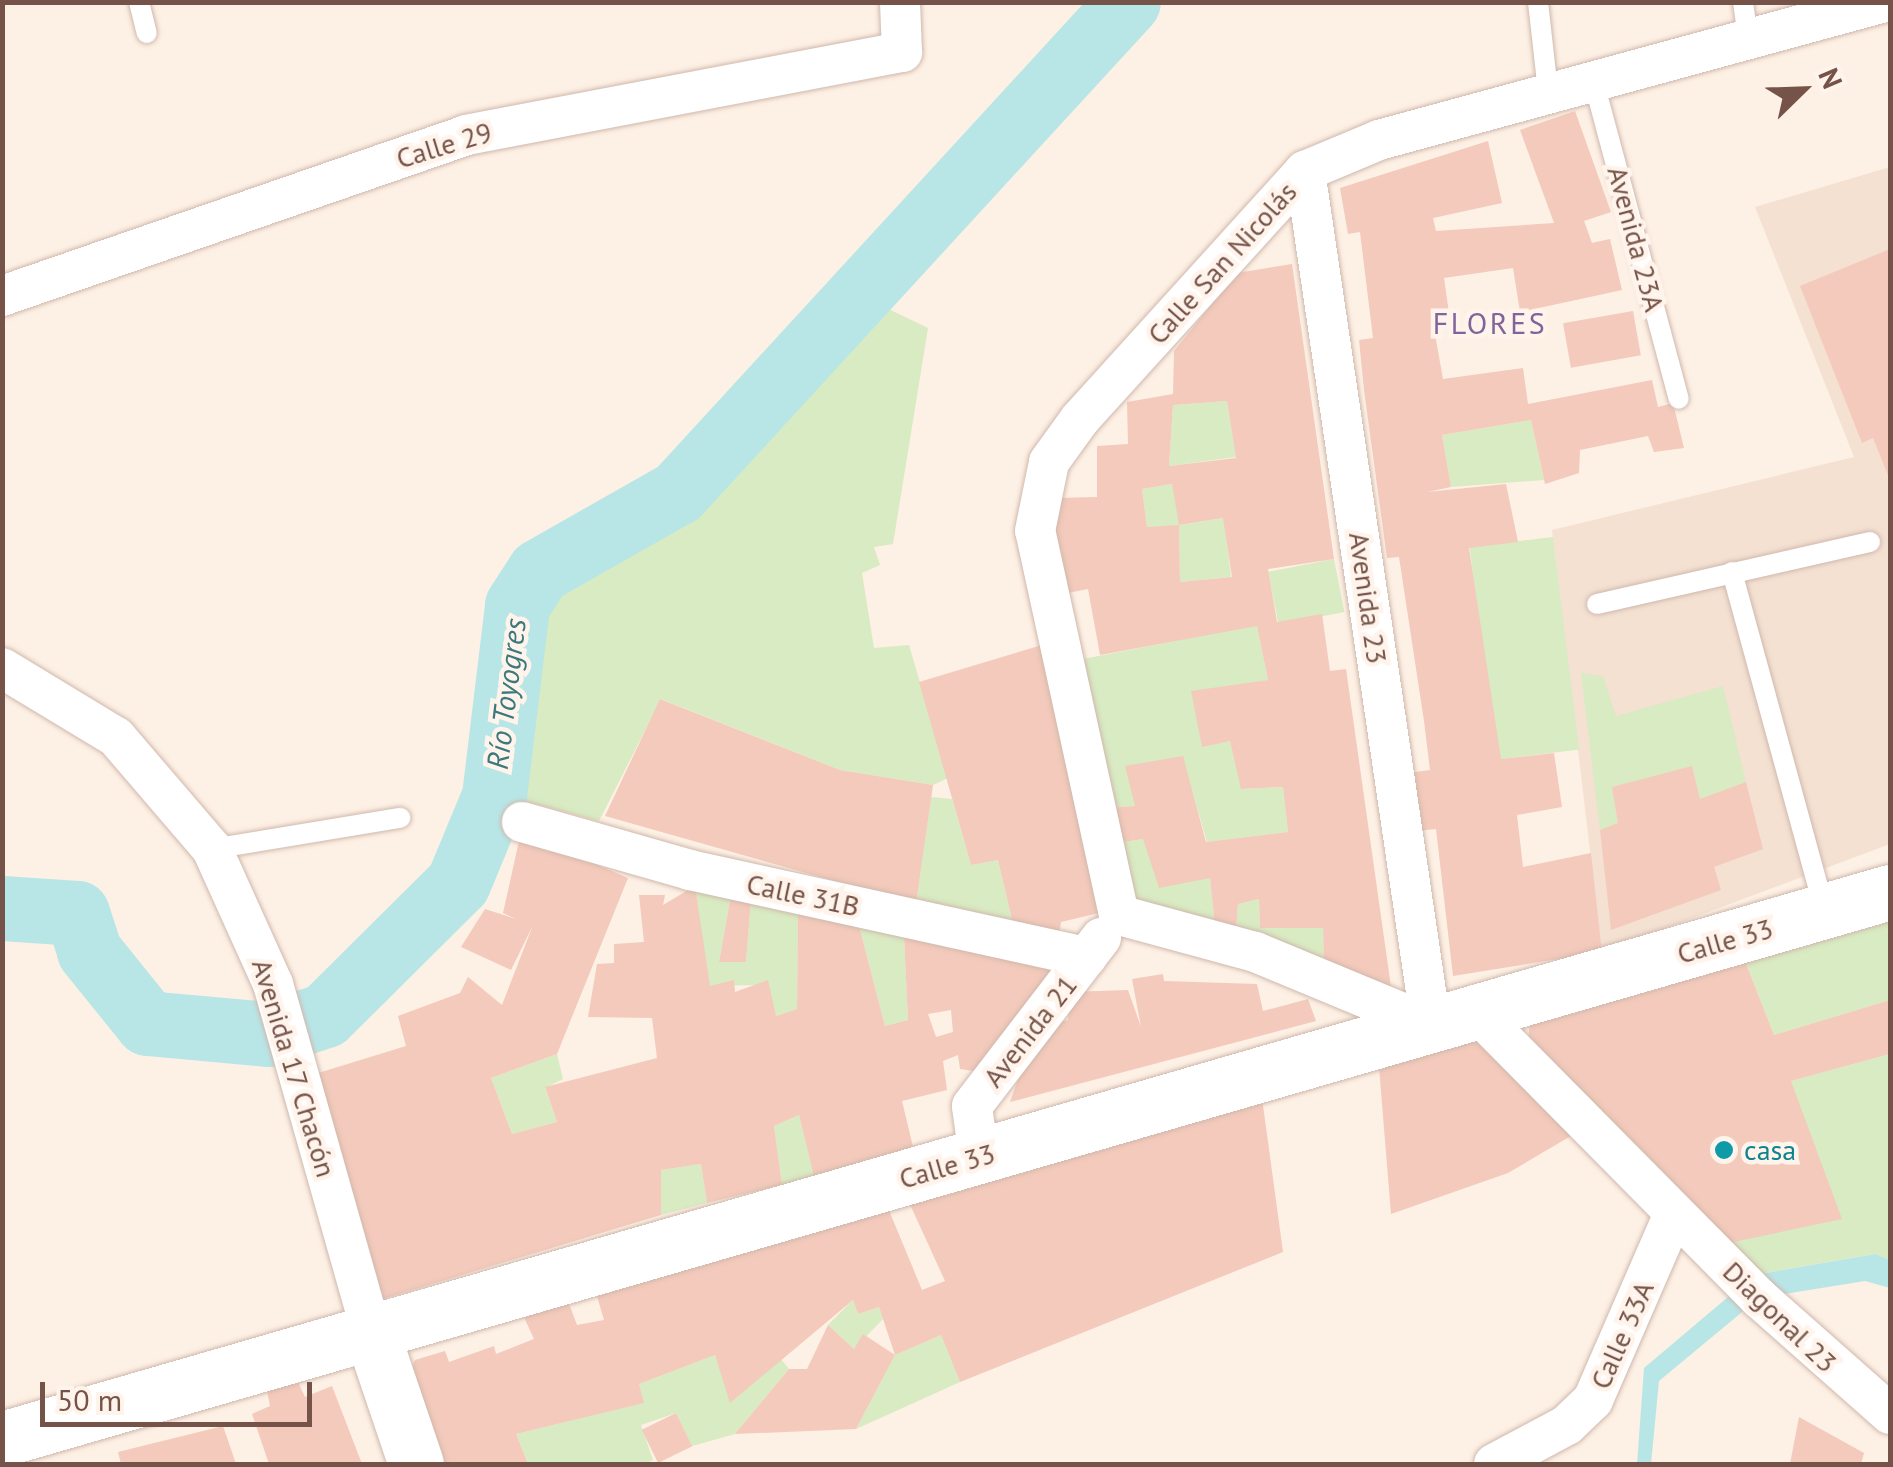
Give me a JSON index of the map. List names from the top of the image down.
{
  "streets": {
    "main road": ["Calle 33"],
    "street": [
      "Calle 29",
      "Calle San Nicolás",
      "Avenida 23",
      "Calle 31B",
      "Avenida 21",
      "Avenida 17 Chacón",
      "Diagonal 23",
      "Calle 33A"
    ],
    "lane": ["Avenida 23A"]
  },
  "crossings": [
    ["Avenida 23A", "Calle San Nicolás"],
    ["Calle San Nicolás", "Avenida 23"],
    ["Calle San Nicolás", "Avenida 21"],
    ["Avenida 23", "Calle 33"],
    ["Calle 31B", "Avenida 21"],
    ["Calle 33", "Avenida 21"],
    ["Calle 33", "Avenida 17 Chacón"],
    ["Diagonal 23", "Calle 33A"]
  ],
  "districts": ["FLORES"],
  "water": ["Río Toyogres"],
  "places": ["casa"],
  "scale_bar": "50 m",
  "north": "top right"
}
